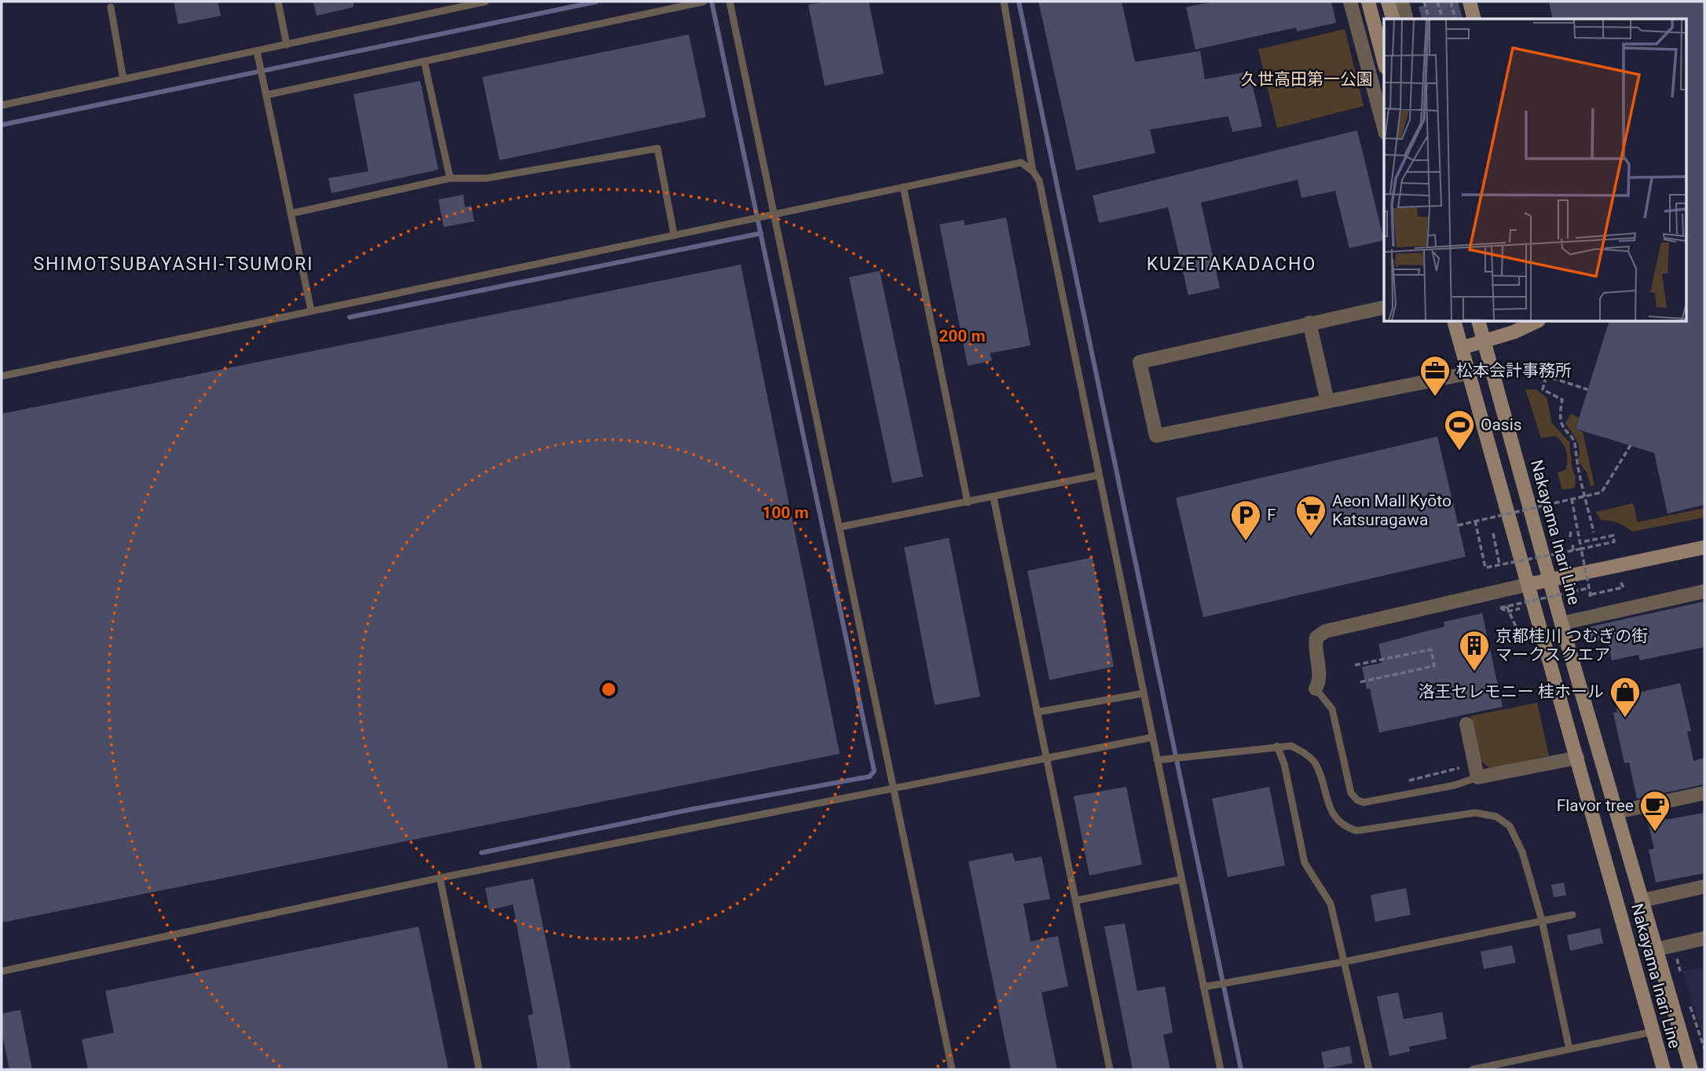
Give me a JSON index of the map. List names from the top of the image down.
{
  "streets": {
    "main road": ["Nakayama Inari Line"]
  },
  "districts": ["SHIMOTSUBAYASHI-TSUMORI", "KUZETAKADACHO"],
  "parks": ["久世高田第一公園"],
  "places": {
    "office": ["松本会計事務所"],
    "sports": ["Oasis"],
    "supermarket": ["Aeon Mall Kyōto Katsuragawa"],
    "parking": ["F"],
    "building": ["京都桂川 つむぎの街 マークスクエア"],
    "shop": ["洛王セレモニー 桂ホール"],
    "cafe": ["Flavor tree"]
  },
  "rings": ["200 m", "100 m"]
}
